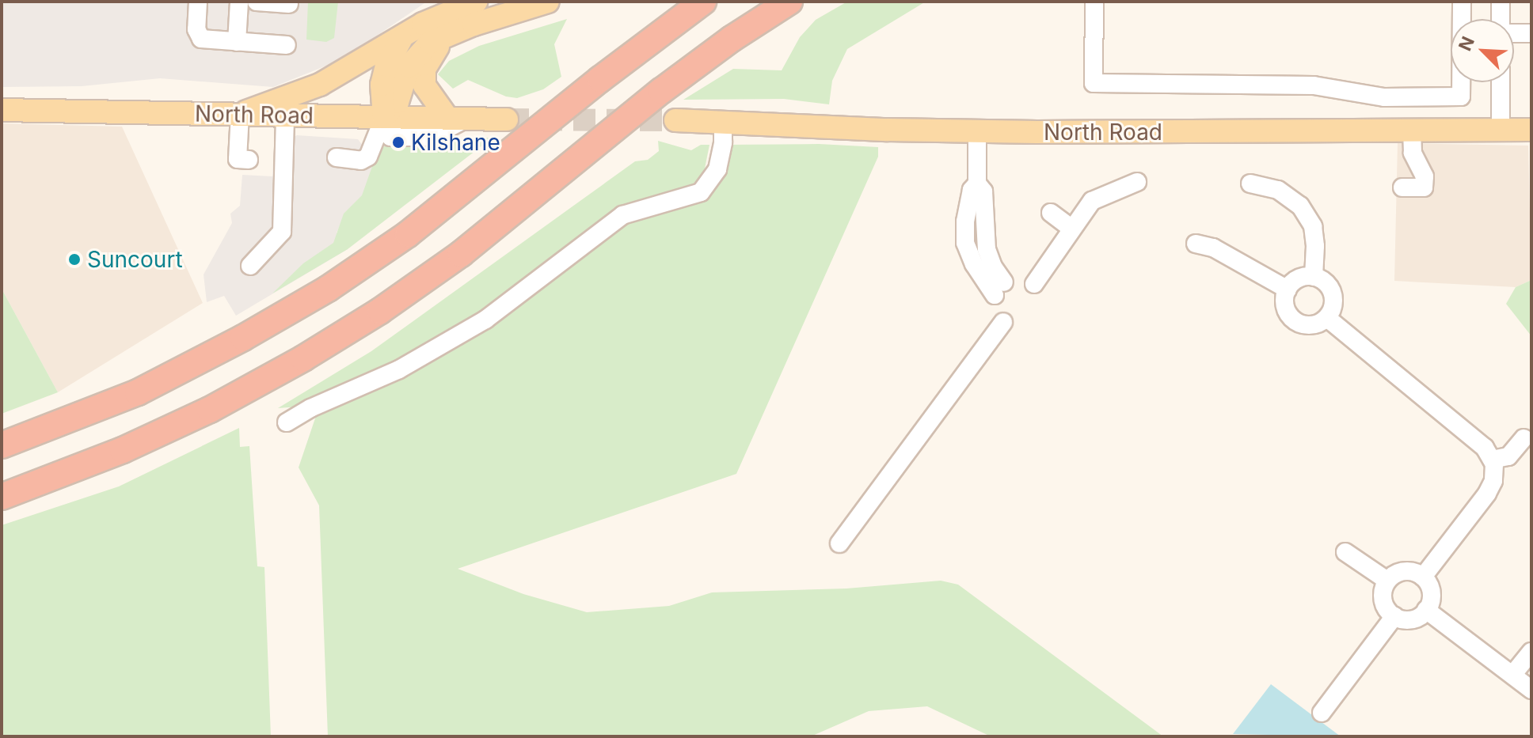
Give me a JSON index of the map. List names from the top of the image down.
{
  "streets": {
    "main road": ["North Road"]
  },
  "places": ["Kilshane", "Suncourt"],
  "north": "top left"
}
